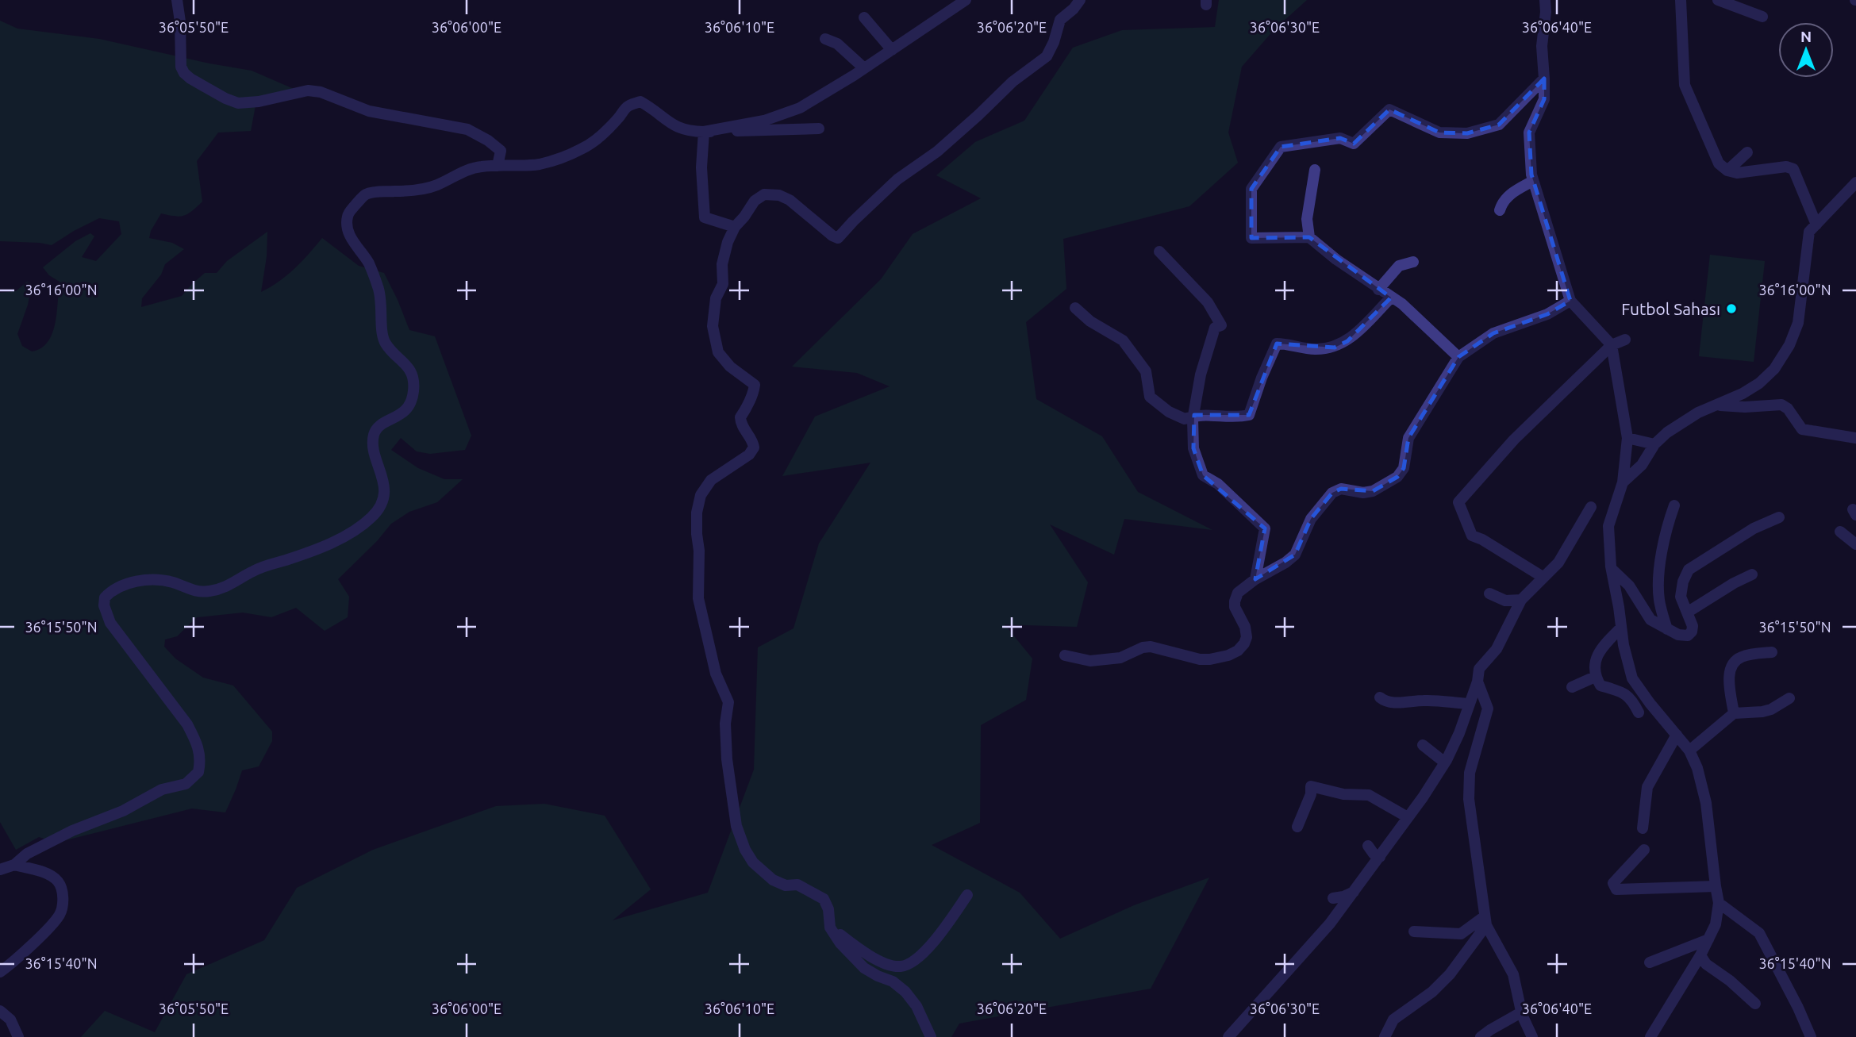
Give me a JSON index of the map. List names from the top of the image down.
{
  "places": ["Futbol Sahası"],
  "north": "top",
  "coordinates": [
    "36°05'50\"E",
    "36°06'00\"E",
    "36°06'10\"E",
    "36°06'20\"E",
    "36°06'30\"E",
    "36°06'40\"E",
    "36°16'00\"N",
    "36°15'50\"N",
    "36°15'40\"N"
  ]
}
